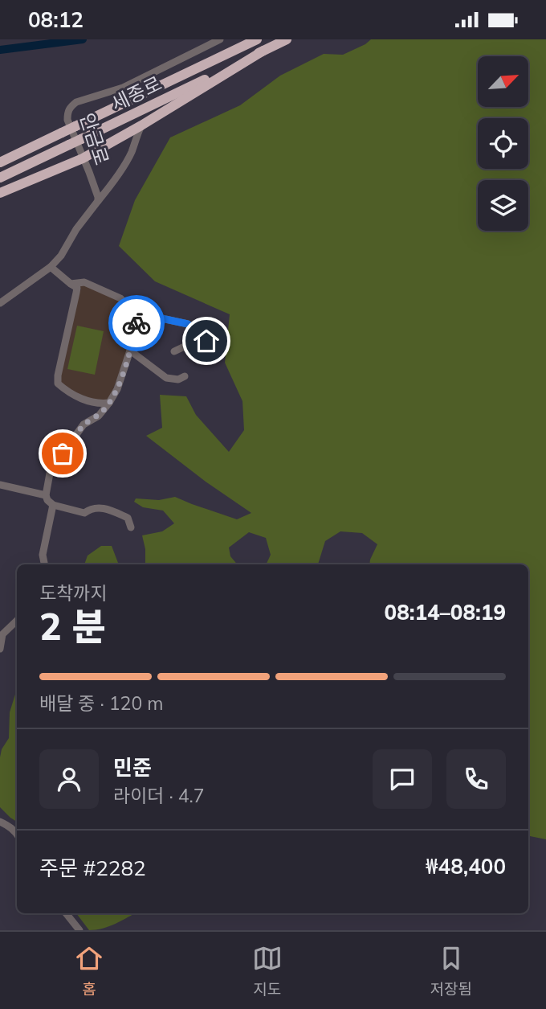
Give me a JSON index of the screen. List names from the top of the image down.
{
  "streets": {
    "highway": ["세종로"],
    "street": ["안금로"]
  },
  "north": "top right",
  "page": {
    "status": "08:12",
    "heading": ["2 분", "도착까지", "08:14–08:19"],
    "panel": [
      "민준",
      "라이더 · 4.7",
      "주문 #2282",
      "₩48,400"
    ],
    "bar": "배달 중 · 120 m",
    "tabs": ["홈", "지도", "저장됨"]
  }
}
